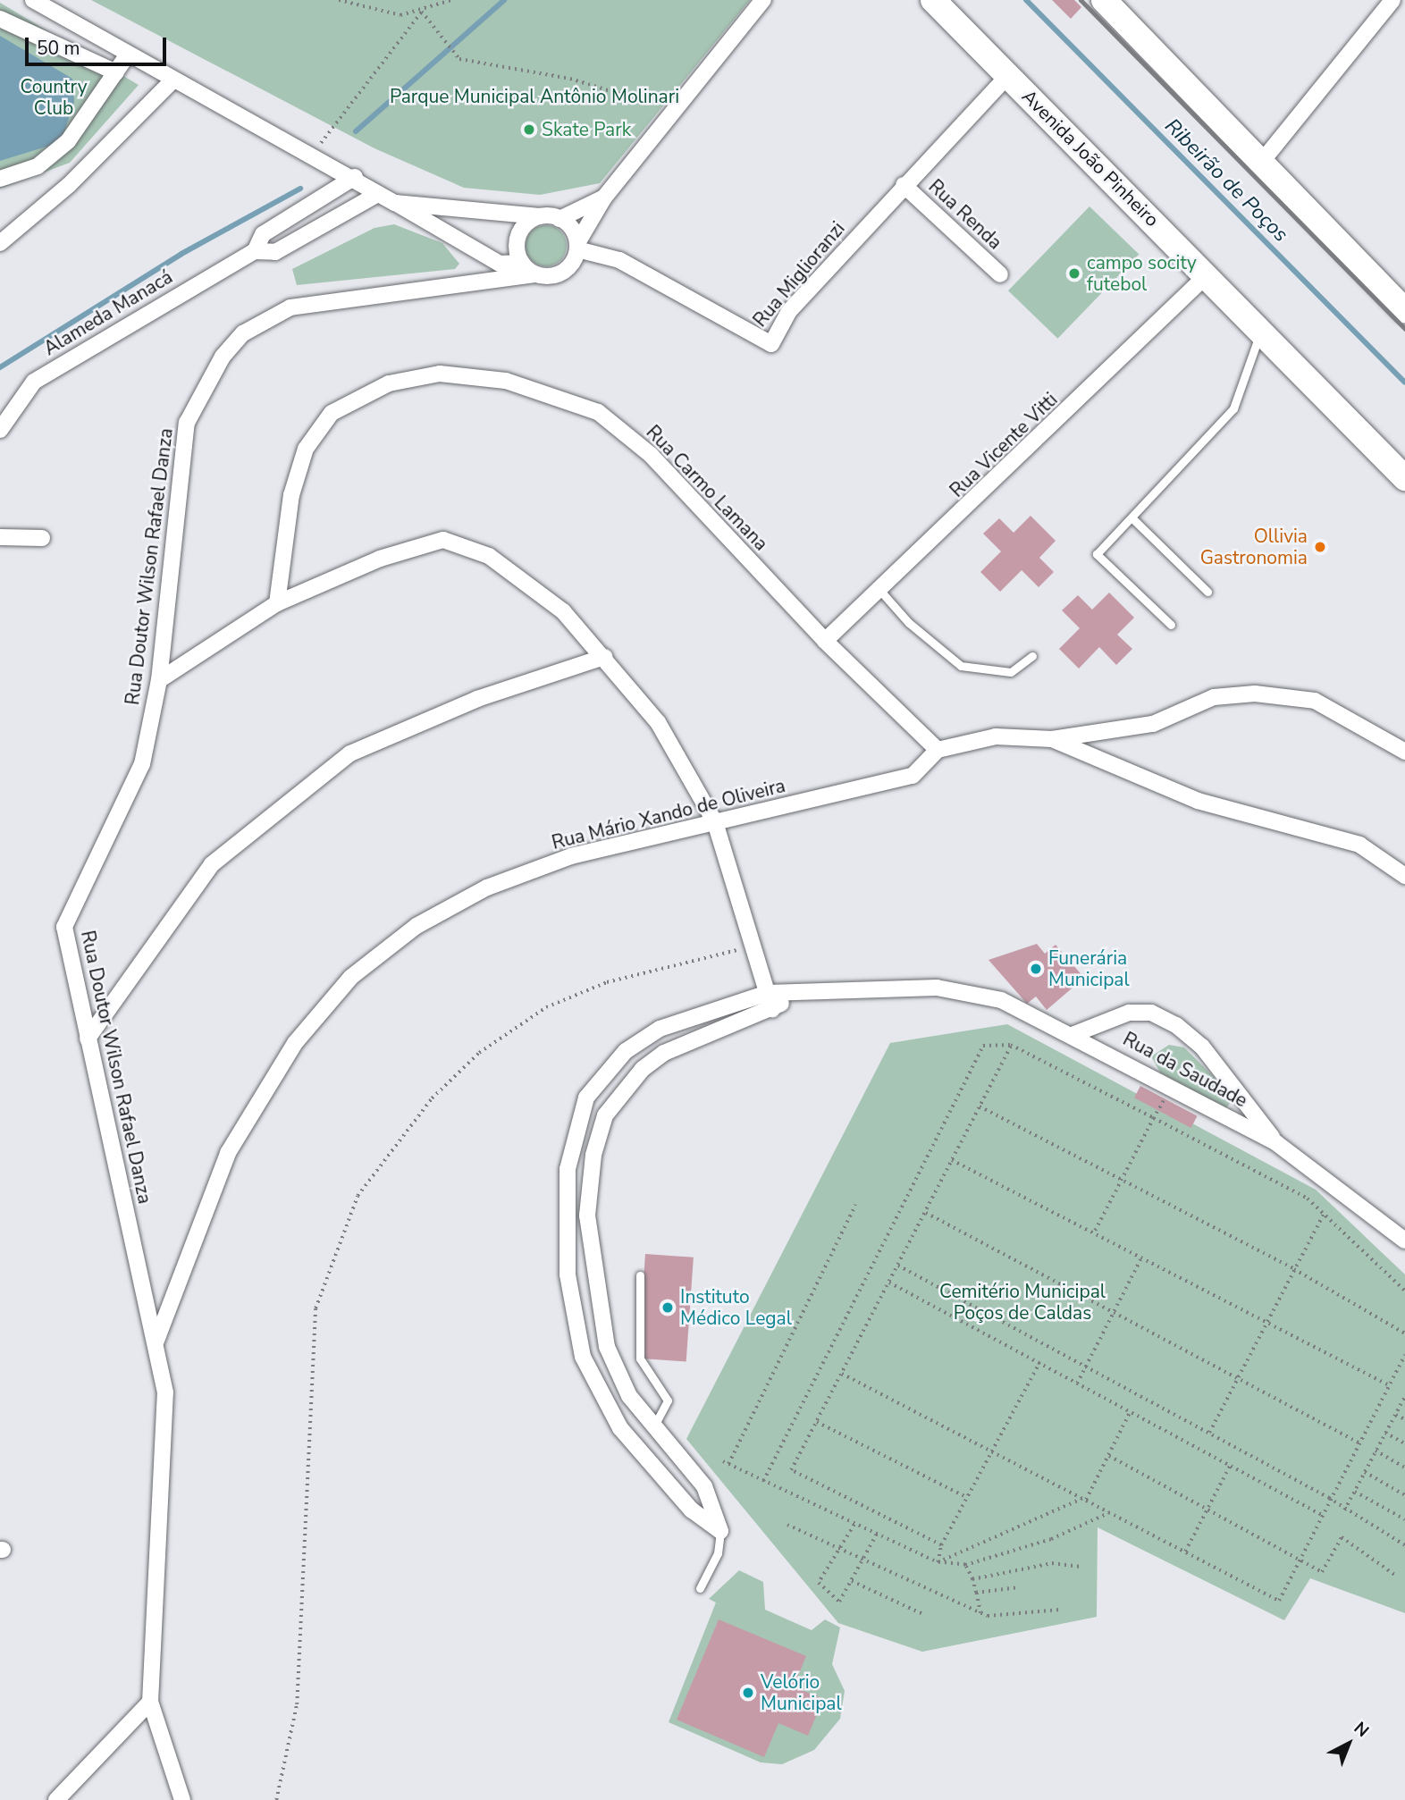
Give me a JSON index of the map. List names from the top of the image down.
{
  "streets": {
    "main road": ["Avenida João Pinheiro"],
    "street": [
      "Rua Renda",
      "Rua Miglioranzi",
      "Alameda Manacá",
      "Rua Vicente Vitti",
      "Rua Carmo Lamana",
      "Rua Doutor Wilson Rafael Danza",
      "Rua Mário Xando de Oliveira",
      "Rua da Saudade"
    ]
  },
  "crossings": [
    ["Avenida João Pinheiro", "Rua Miglioranzi"],
    ["Avenida João Pinheiro", "Rua Vicente Vitti"],
    ["Rua Renda", "Rua Miglioranzi"],
    ["Rua Miglioranzi", "Rua Doutor Wilson Rafael Danza"],
    ["Rua Vicente Vitti", "Rua Carmo Lamana"],
    ["Rua Carmo Lamana", "Rua Mário Xando de Oliveira"],
    ["Rua Doutor Wilson Rafael Danza", "Rua Mário Xando de Oliveira"]
  ],
  "water": ["Ribeirão de Poços"],
  "parks": ["Country Club", "Parque Municipal Antônio Molinari", "Cemitério Municipal Poços de Caldas"],
  "places": [
    "Skate Park",
    "campo socity futebol",
    "Ollivia Gastronomia",
    "Funerária Municipal",
    "Instituto Médico Legal",
    "Velório Municipal"
  ],
  "scale_bar": "50 m",
  "north": "top right"
}
